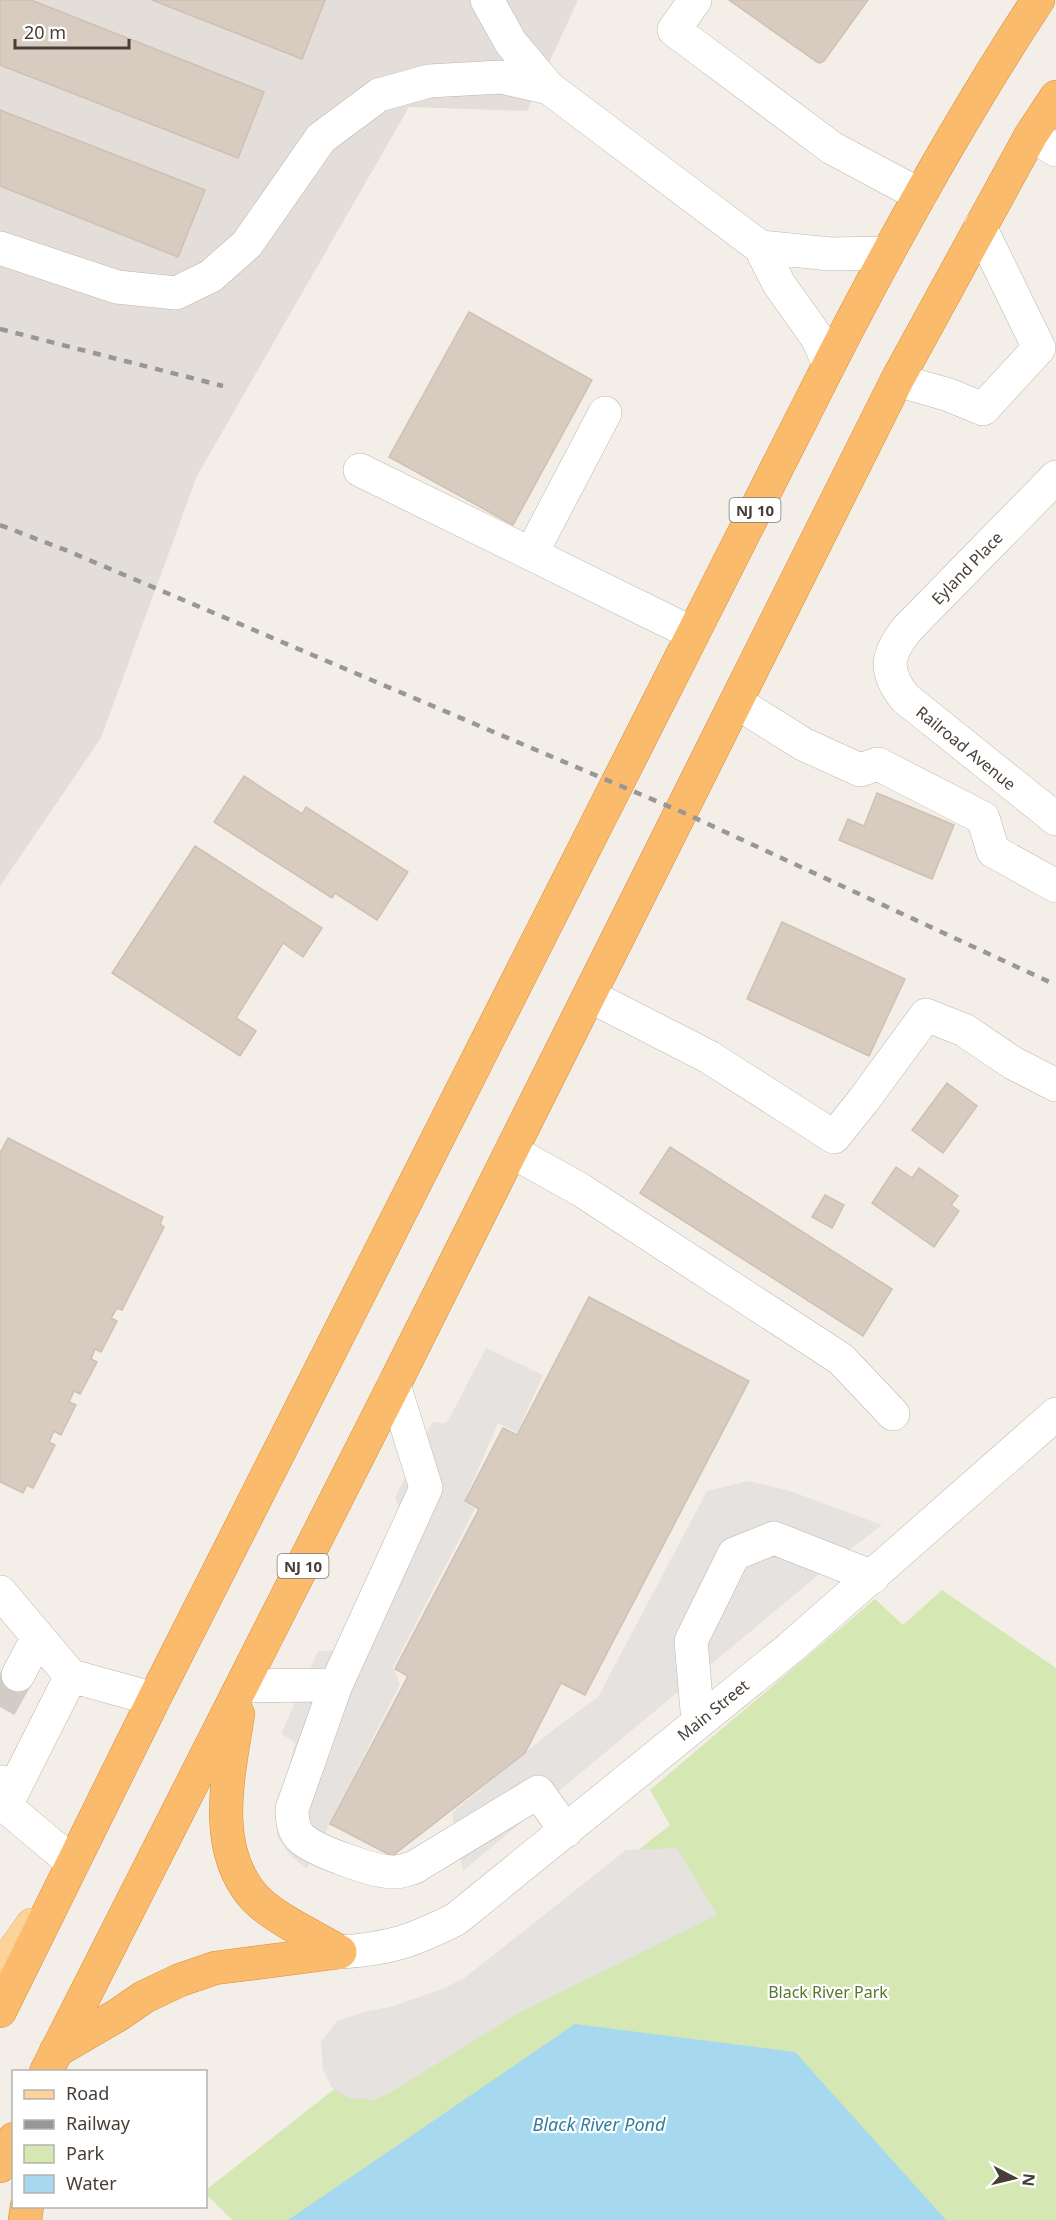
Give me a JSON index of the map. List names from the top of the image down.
{
  "streets": {
    "highway": ["NJ 10"],
    "street": ["Eyland Place", "Railroad Avenue", "Main Street"]
  },
  "crossings": [
    ["Eyland Place", "Railroad Avenue"]
  ],
  "water": ["Black River Pond"],
  "parks": ["Black River Park"],
  "legend": [
    "Road",
    "Railway",
    "Park",
    "Water"
  ],
  "scale_bar": "20 m",
  "north": "right"
}
